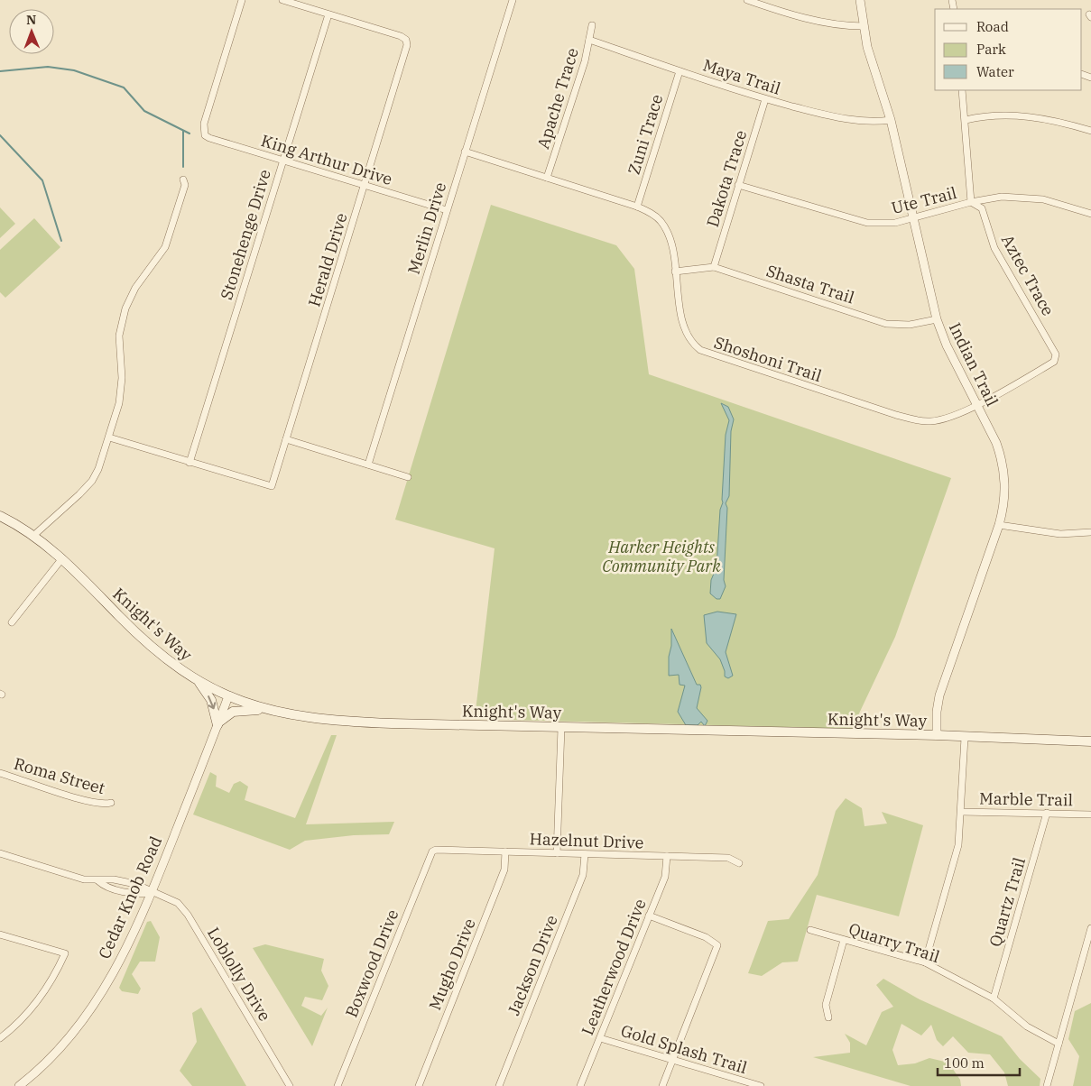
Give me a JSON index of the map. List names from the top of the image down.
{
  "streets": {
    "main road": ["Knight's Way"],
    "street": [
      "Maya Trail",
      "Apache Trace",
      "Zuni Trace",
      "King Arthur Drive",
      "Dakota Trace",
      "Ute Trail",
      "Merlin Drive",
      "Stonehenge Drive",
      "Herald Drive",
      "Aztec Trace",
      "Shasta Trail",
      "Shoshoni Trail",
      "Indian Trail",
      "Roma Street",
      "Marble Trail",
      "Hazelnut Drive",
      "Cedar Knob Road",
      "Quartz Trail",
      "Quarry Trail",
      "Boxwood Drive",
      "Mugho Drive",
      "Jackson Drive",
      "Leatherwood Drive",
      "Loblolly Drive",
      "Gold Splash Trail"
    ]
  },
  "crossings": [
    ["Maya Trail", "Apache Trace"],
    ["Maya Trail", "Zuni Trace"],
    ["Maya Trail", "Dakota Trace"],
    ["Maya Trail", "Indian Trail"],
    ["Apache Trace", "Shoshoni Trail"],
    ["Zuni Trace", "Shoshoni Trail"],
    ["King Arthur Drive", "Merlin Drive"],
    ["King Arthur Drive", "Stonehenge Drive"],
    ["King Arthur Drive", "Herald Drive"],
    ["Dakota Trace", "Ute Trail"],
    ["Dakota Trace", "Shasta Trail"],
    ["Ute Trail", "Aztec Trace"],
    ["Ute Trail", "Indian Trail"],
    ["Merlin Drive", "Shoshoni Trail"],
    ["Stonehenge Drive", "Herald Drive"],
    ["Aztec Trace", "Shoshoni Trail"],
    ["Aztec Trace", "Indian Trail"],
    ["Shasta Trail", "Shoshoni Trail"],
    ["Shasta Trail", "Indian Trail"],
    ["Shoshoni Trail", "Indian Trail"],
    ["Indian Trail", "Knight's Way"],
    ["Knight's Way", "Cedar Knob Road"],
    ["Marble Trail", "Quartz Trail"],
    ["Hazelnut Drive", "Boxwood Drive"],
    ["Hazelnut Drive", "Mugho Drive"],
    ["Hazelnut Drive", "Jackson Drive"],
    ["Hazelnut Drive", "Leatherwood Drive"],
    ["Cedar Knob Road", "Loblolly Drive"],
    ["Quartz Trail", "Quarry Trail"],
    ["Leatherwood Drive", "Gold Splash Trail"]
  ],
  "parks": ["Harker Heights Community Park"],
  "legend": ["Road", "Park", "Water"],
  "scale_bar": "100 m",
  "north": "top"
}
